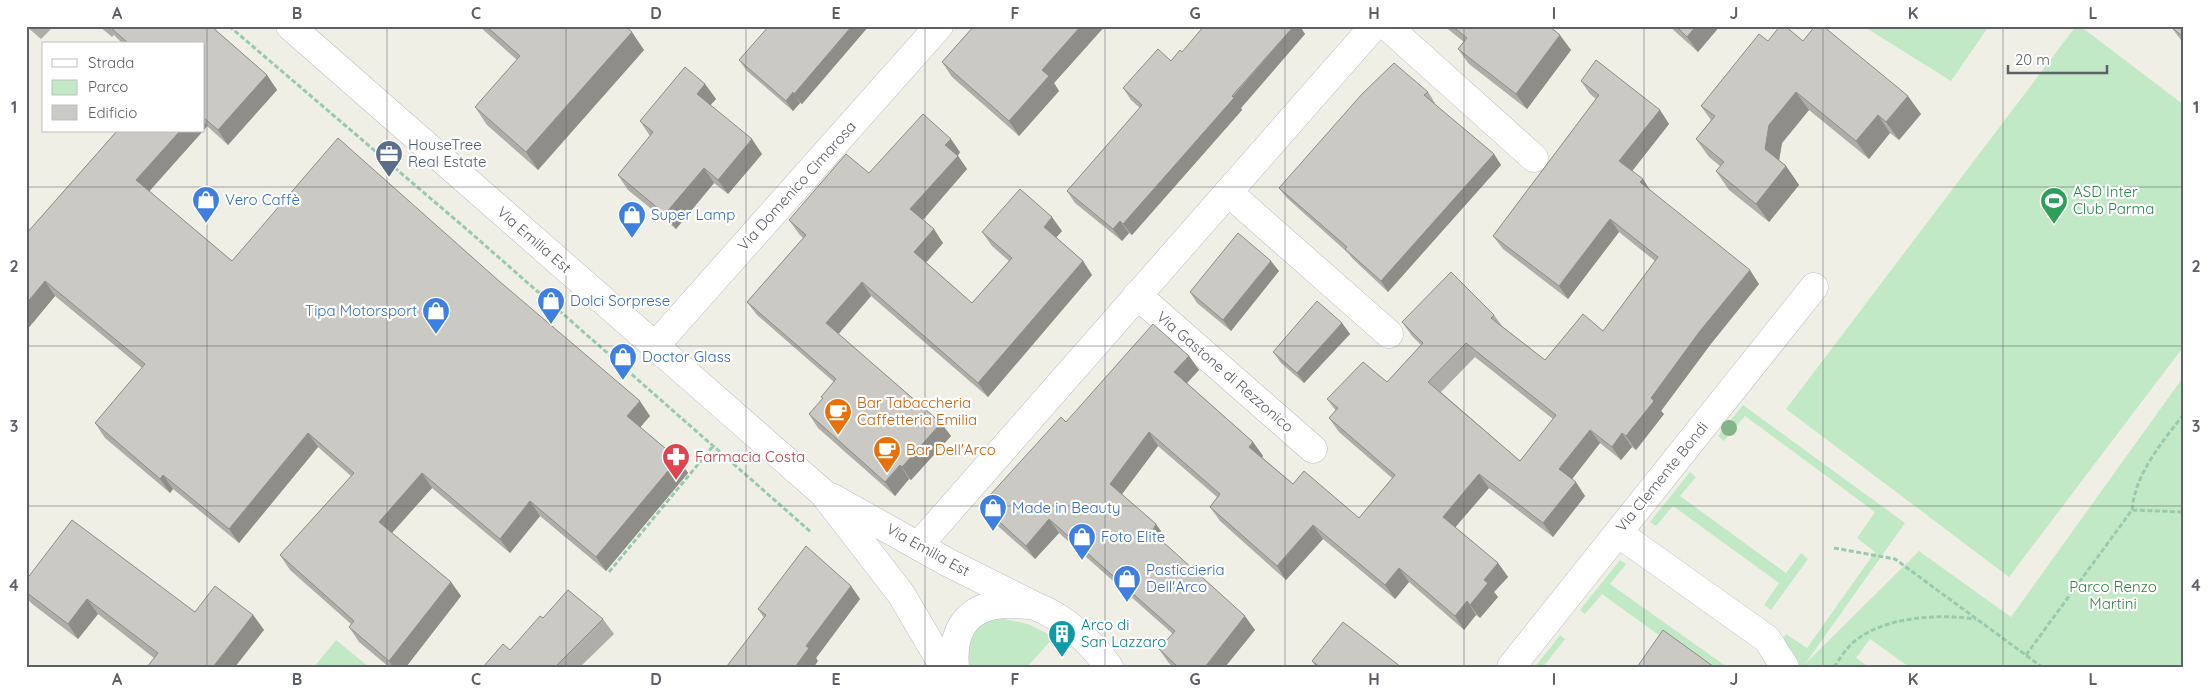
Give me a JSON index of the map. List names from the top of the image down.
{
  "streets": {
    "street": [
      "Via Domenico Cimarosa",
      "Via Emilia Est",
      "Via Gastone di Rezzonico",
      "Via Clemente Bondi"
    ]
  },
  "crossings": [
    ["Via Domenico Cimarosa", "Via Emilia Est"]
  ],
  "parks": ["Parco Renzo Martini"],
  "places": {
    "office": ["HouseTree Real Estate"],
    "shop": [
      "Vero Caffè",
      "Super Lamp",
      "Dolci Sorprese",
      "Tipa Motorsport",
      "Doctor Glass",
      "Made in Beauty",
      "Foto Elite",
      "Pasticcieria Dell'Arco"
    ],
    "sports": ["ASD Inter Club Parma"],
    "cafe": ["Bar Tabaccheria Caffetteria Emilia", "Bar Dell'Arco"],
    "pharmacy": ["Farmacia Costa"],
    "building": ["Arco di San Lazzaro"]
  },
  "legend": ["Strada", "Parco", "Edificio"],
  "scale_bar": "20 m",
  "grid": {
    "columns": [
      "A",
      "B",
      "C",
      "D",
      "E",
      "F",
      "G",
      "H",
      "I",
      "J",
      "K",
      "L"
    ],
    "rows": [
      "1",
      "2",
      "3",
      "4"
    ]
  }
}
